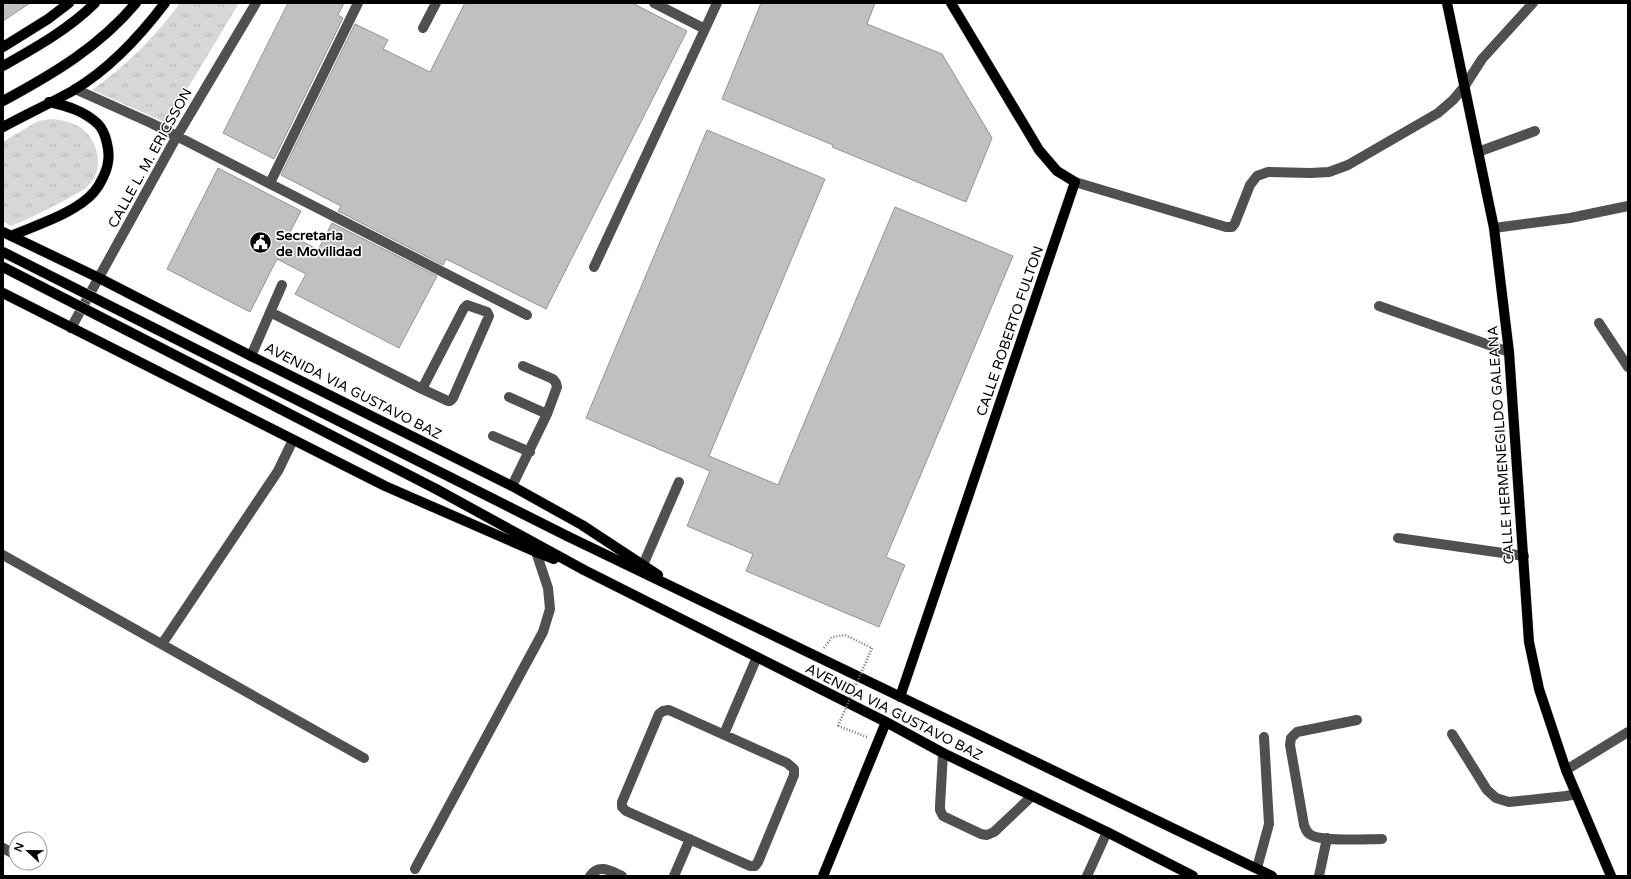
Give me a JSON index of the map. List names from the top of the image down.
{
  "streets": {
    "main road": ["CALLE ROBERTO FULTON", "AVENIDA VIA GUSTAVO BAZ", "CALLE HERMENEGILDO GALEANA"],
    "street": ["CALLE L. M. ERICSSON"]
  },
  "crossings": [
    ["CALLE L. M. ERICSSON", "AVENIDA VIA GUSTAVO BAZ"],
    ["CALLE ROBERTO FULTON", "AVENIDA VIA GUSTAVO BAZ"]
  ],
  "places": {
    "public building": ["Secretaria de Movilidad"]
  },
  "north": "left"
}
